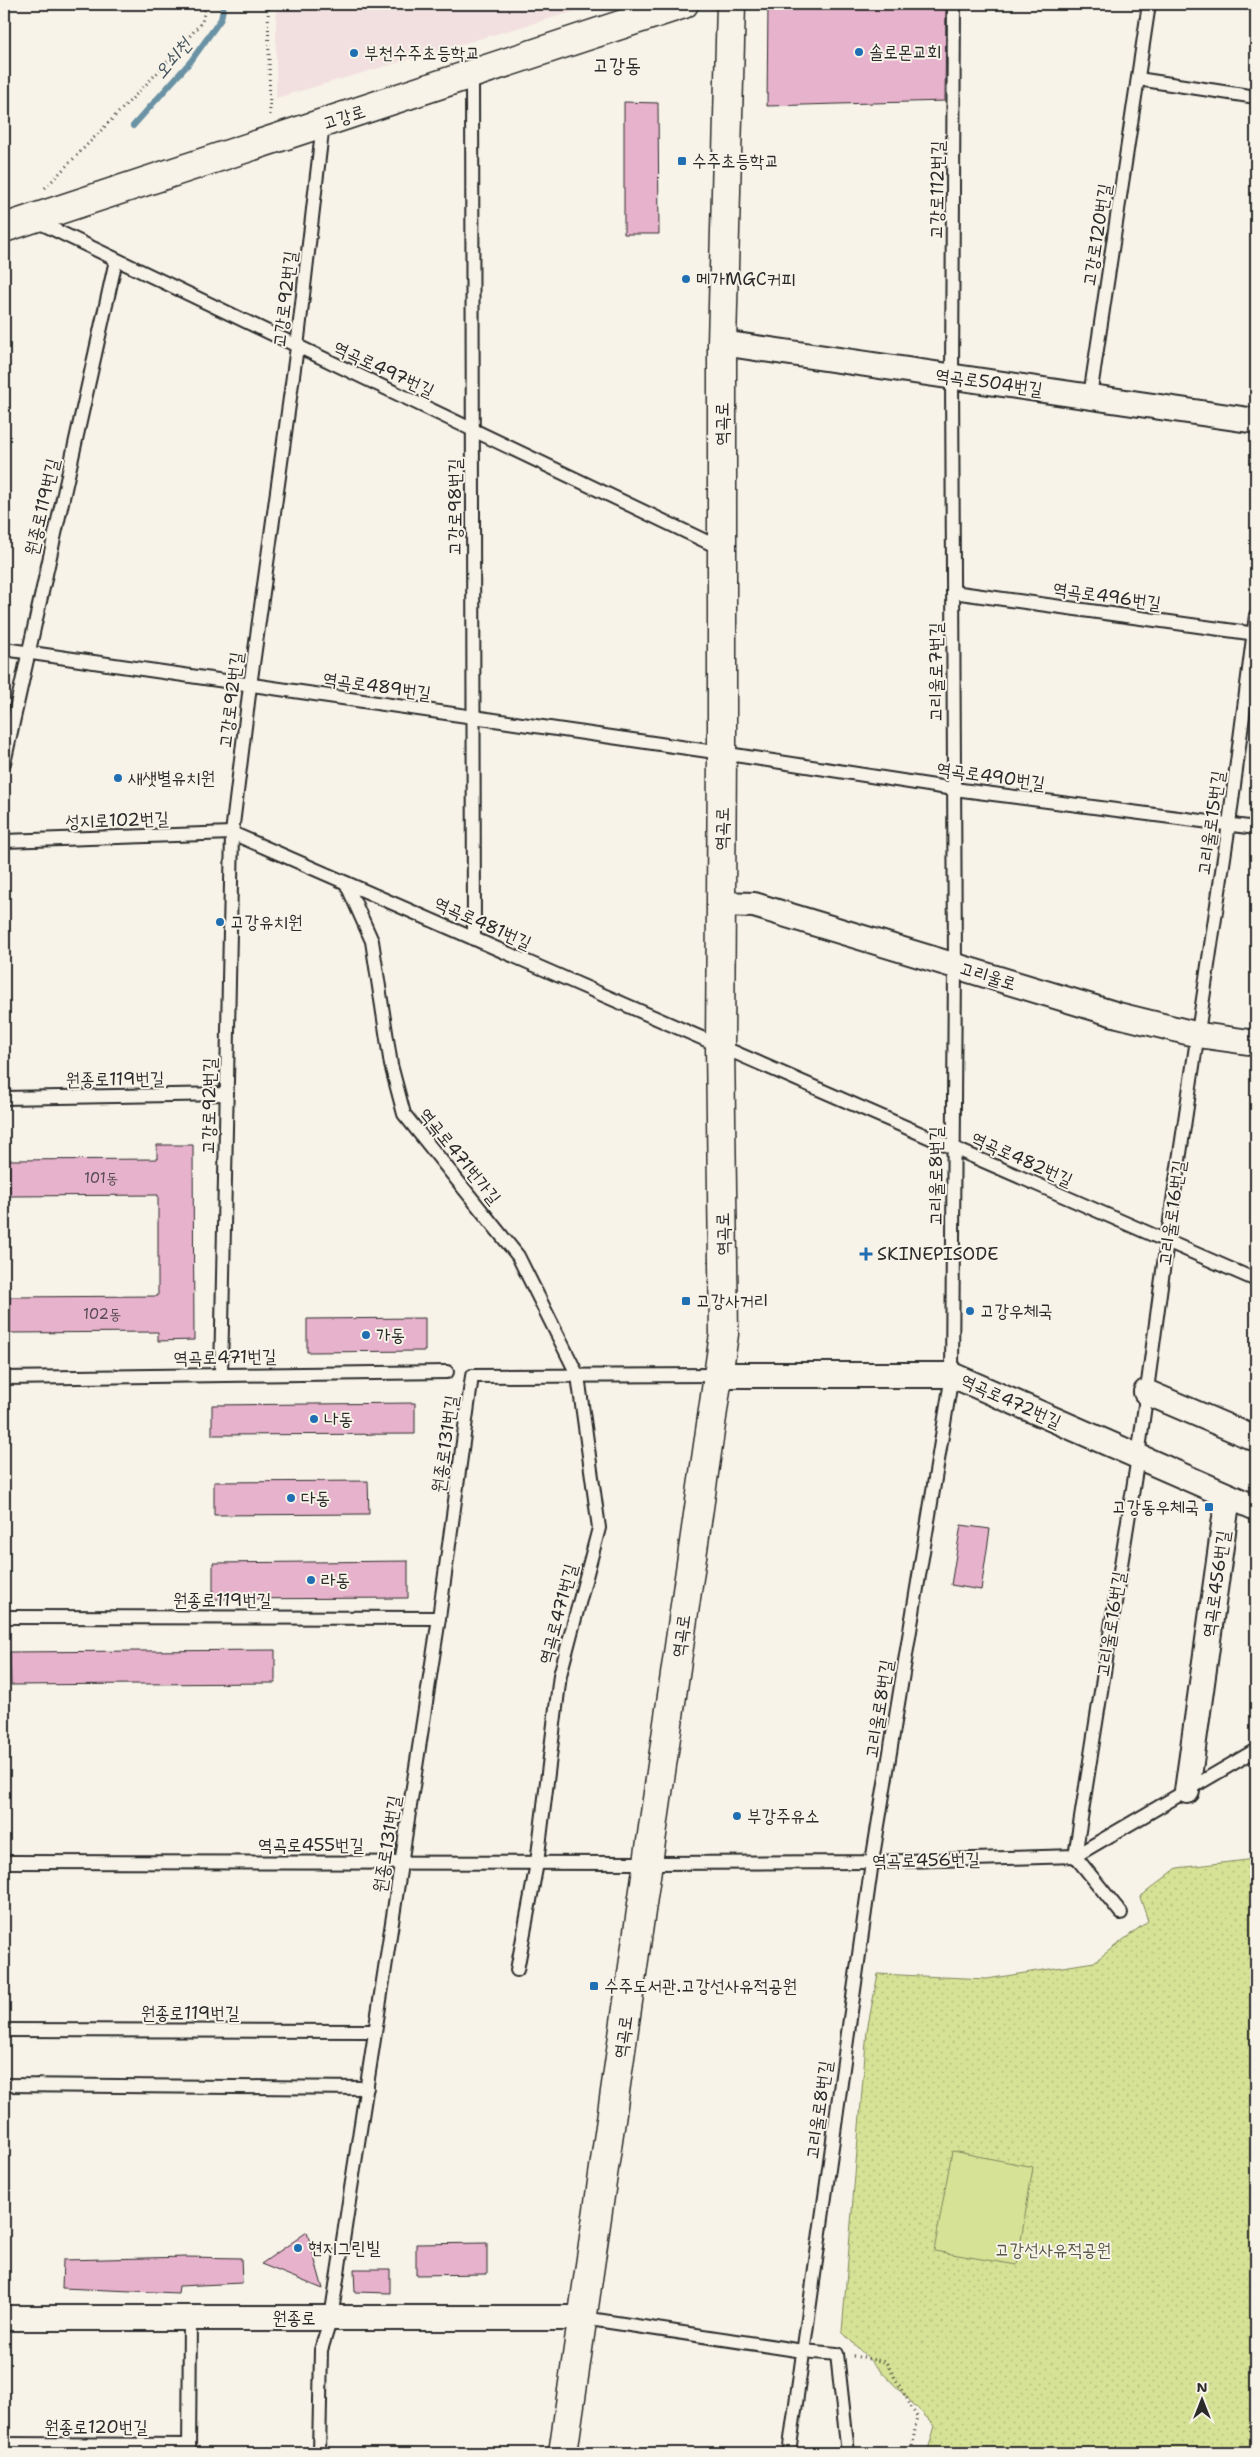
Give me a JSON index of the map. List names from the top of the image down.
{
  "streets": {
    "street": [
      "고강로",
      "역곡로504번길",
      "역곡로",
      "고리울로",
      "역곡로472번길",
      "역곡로456번길",
      "원종로"
    ],
    "lane": [
      "고강로112번길",
      "고강로120번길",
      "고강로92번길",
      "역곡로497번길",
      "원종로119번길",
      "고강로98번길",
      "역곡로496번길",
      "고리울로7번길",
      "역곡로489번길",
      "역곡로490번길",
      "성지로102번길",
      "고리울로15번길",
      "역곡로481번길",
      "역곡로471번가길",
      "역곡로482번길",
      "고리울로8번길",
      "고리울로16번길",
      "역곡로471번길",
      "원종로131번길",
      "역곡로455번길",
      "원종로120번길"
    ]
  },
  "crossings": [
    ["고강로", "고강로92번길"],
    ["고강로", "역곡로497번길"],
    ["고강로", "고강로98번길"],
    ["고강로112번길", "역곡로504번길"],
    ["고강로112번길", "고리울로7번길"],
    ["고강로120번길", "역곡로504번길"],
    ["고강로92번길", "역곡로497번길"],
    ["고강로92번길", "원종로119번길"],
    ["고강로92번길", "역곡로489번길"],
    ["고강로92번길", "성지로102번길"],
    ["고강로92번길", "역곡로481번길"],
    ["고강로92번길", "역곡로471번길"],
    ["역곡로497번길", "역곡로"],
    ["역곡로497번길", "원종로119번길"],
    ["역곡로497번길", "고강로98번길"],
    ["역곡로504번길", "역곡로"],
    ["역곡로504번길", "고리울로7번길"],
    ["역곡로", "역곡로489번길"],
    ["역곡로", "역곡로490번길"],
    ["역곡로", "역곡로481번길"],
    ["역곡로", "고리울로"],
    ["역곡로", "역곡로482번길"],
    ["역곡로", "역곡로472번길"],
    ["역곡로", "역곡로456번길"],
    ["역곡로", "역곡로455번길"],
    ["역곡로", "원종로"],
    ["원종로119번길", "역곡로489번길"],
    ["원종로119번길", "원종로131번길"],
    ["고강로98번길", "역곡로489번길"],
    ["고강로98번길", "역곡로481번길"],
    ["역곡로496번길", "고리울로7번길"],
    ["역곡로496번길", "고리울로15번길"],
    ["고리울로7번길", "역곡로490번길"],
    ["고리울로7번길", "고리울로"],
    ["고리울로7번길", "고리울로8번길"],
    ["역곡로489번길", "역곡로490번길"],
    ["역곡로490번길", "고리울로15번길"],
    ["성지로102번길", "역곡로481번길"],
    ["고리울로15번길", "고리울로"],
    ["고리울로15번길", "고리울로16번길"],
    ["역곡로481번길", "역곡로471번가길"],
    ["역곡로481번길", "역곡로482번길"],
    ["고리울로", "고리울로8번길"],
    ["고리울로", "고리울로16번길"],
    ["역곡로471번가길", "역곡로471번길"],
    ["역곡로471번가길", "원종로131번길"],
    ["역곡로482번길", "고리울로8번길"],
    ["역곡로482번길", "고리울로16번길"],
    ["고리울로8번길", "역곡로472번길"],
    ["고리울로8번길", "역곡로456번길"],
    ["고리울로16번길", "역곡로472번길"],
    ["고리울로16번길", "역곡로456번길"],
    ["역곡로471번길", "원종로131번길"],
    ["역곡로471번길", "역곡로455번길"],
    ["역곡로472번길", "역곡로456번길"],
    ["원종로131번길", "역곡로455번길"],
    ["원종로131번길", "원종로"],
    ["역곡로456번길", "역곡로455번길"]
  ],
  "districts": ["고강동"],
  "water": ["오쇠천"],
  "parks": ["고강선사유적공원"],
  "places": {
    "other": [
      "솔로몬교회",
      "부천수주초등학교",
      "메가MGC커피",
      "새샛별유치원",
      "고강유치원",
      "고강우체국",
      "가동",
      "나동",
      "다동",
      "라동",
      "부강주유소",
      "현지그린빌"
    ],
    "transit": [
      "수주초등학교",
      "고강사거리",
      "고강동우체국",
      "수주도서관.고강선사유적공원"
    ],
    "health": ["SKINEPISODE"]
  },
  "house_numbers": ["101동", "102동"],
  "north": "top"
}
